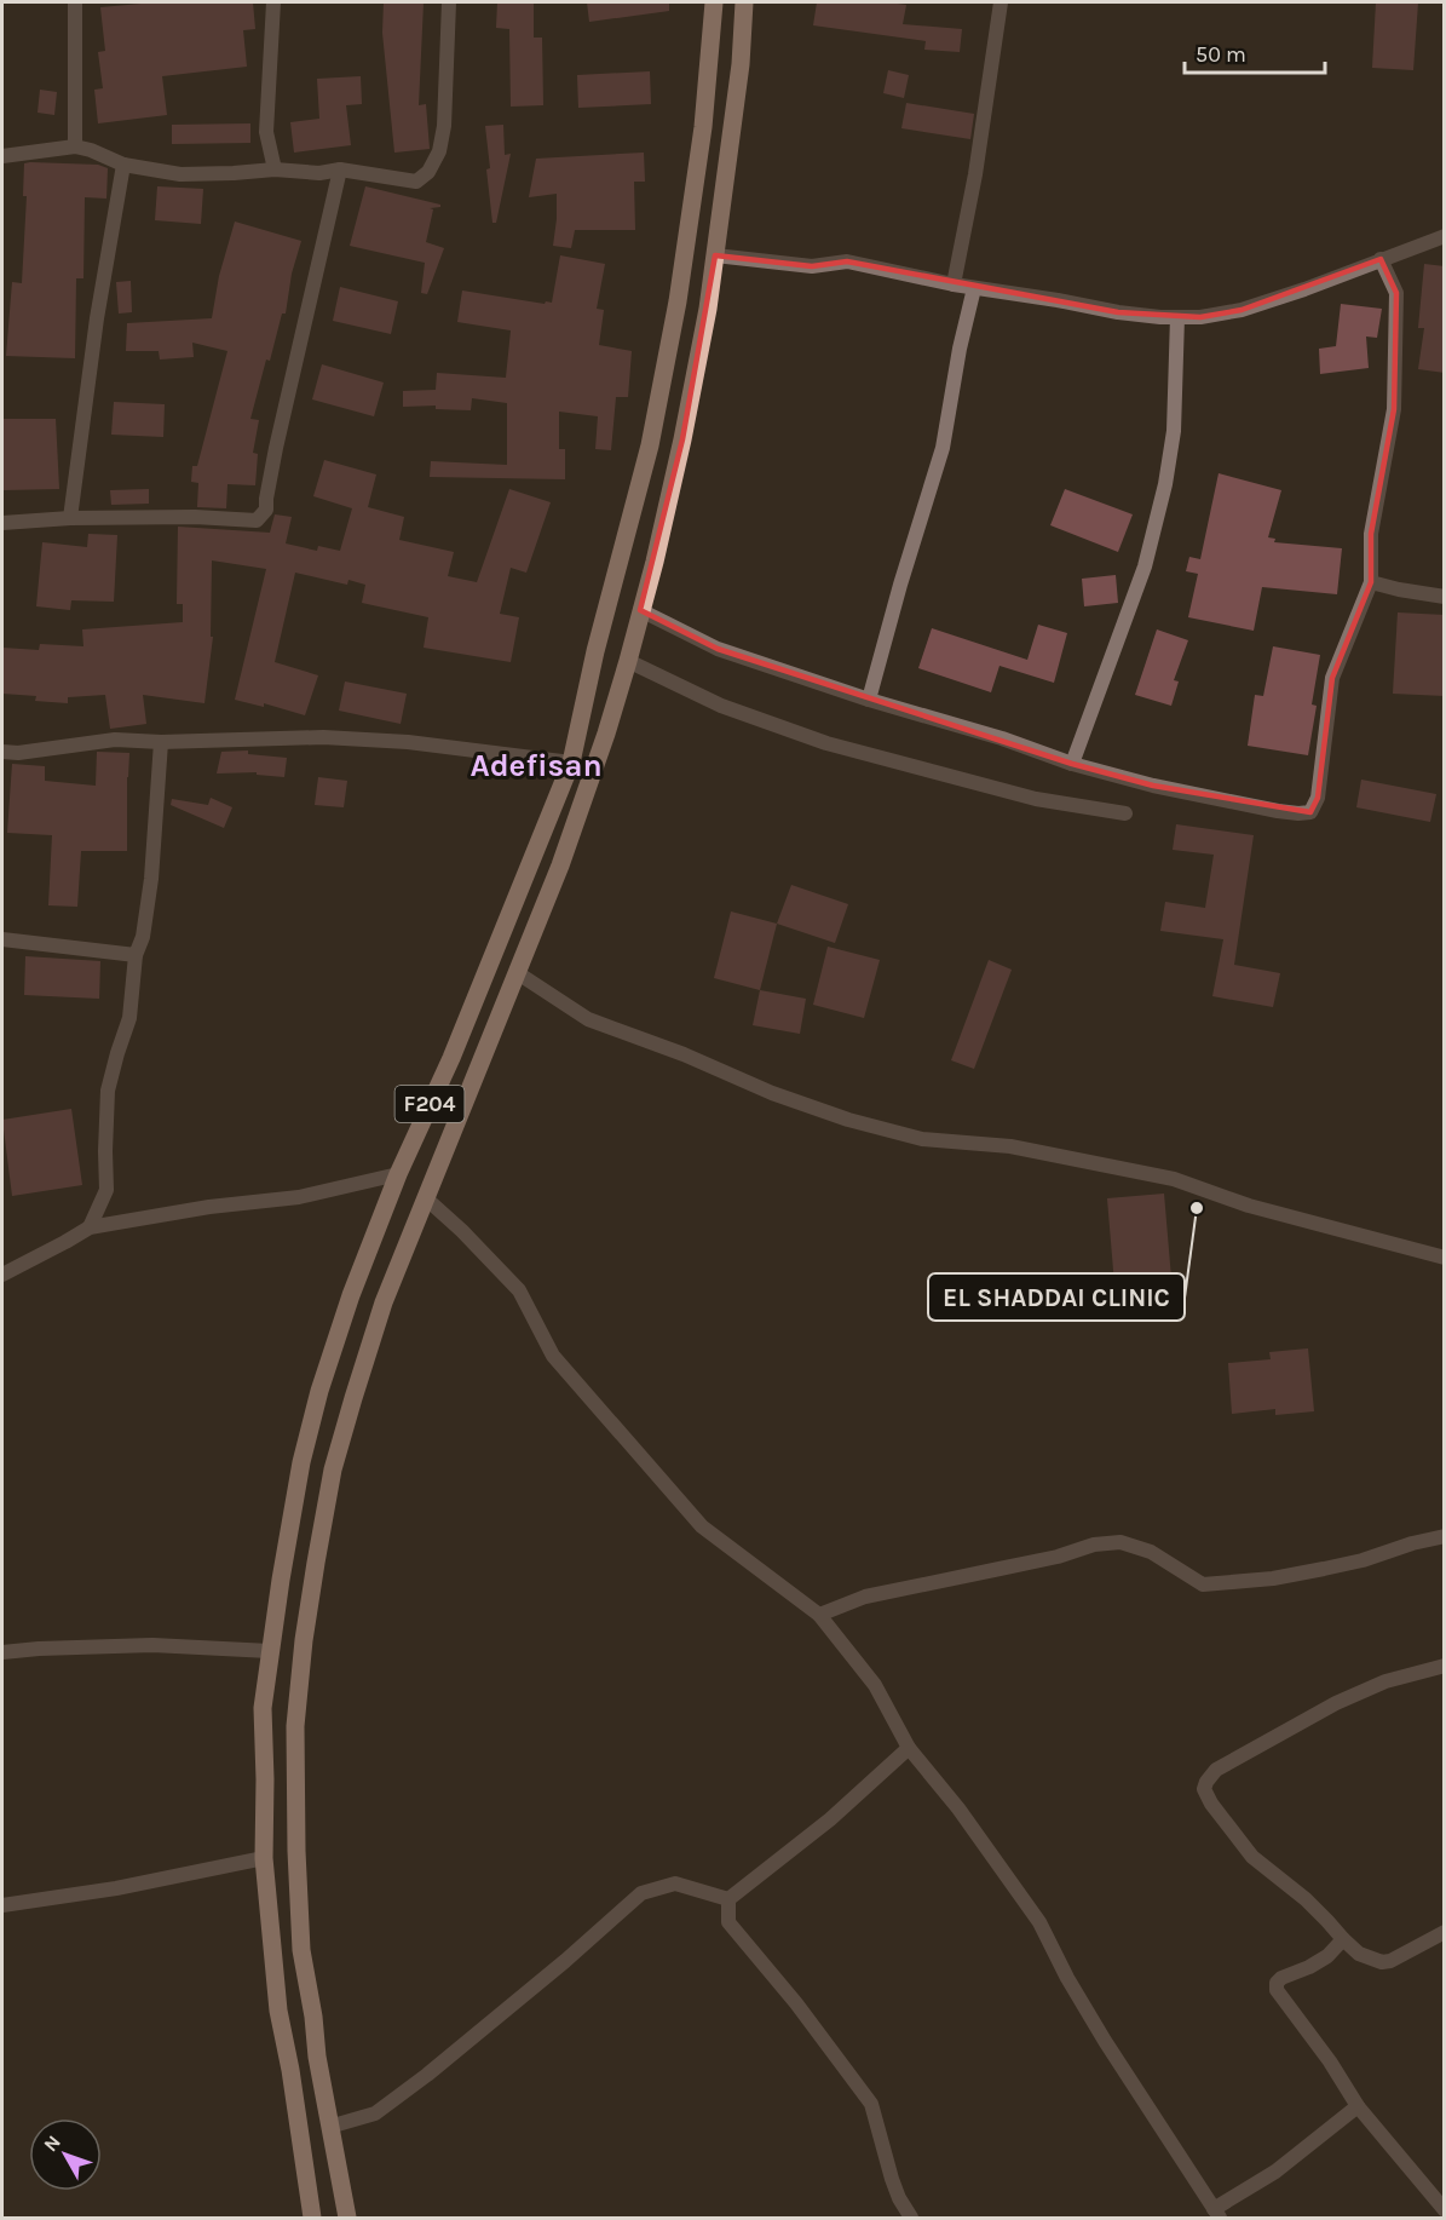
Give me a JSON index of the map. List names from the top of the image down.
{
  "streets": {
    "main road": ["F204"]
  },
  "districts": ["Adefisan"],
  "places": ["EL SHADDAI CLINIC"],
  "scale_bar": "50 m",
  "north": "top left"
}
